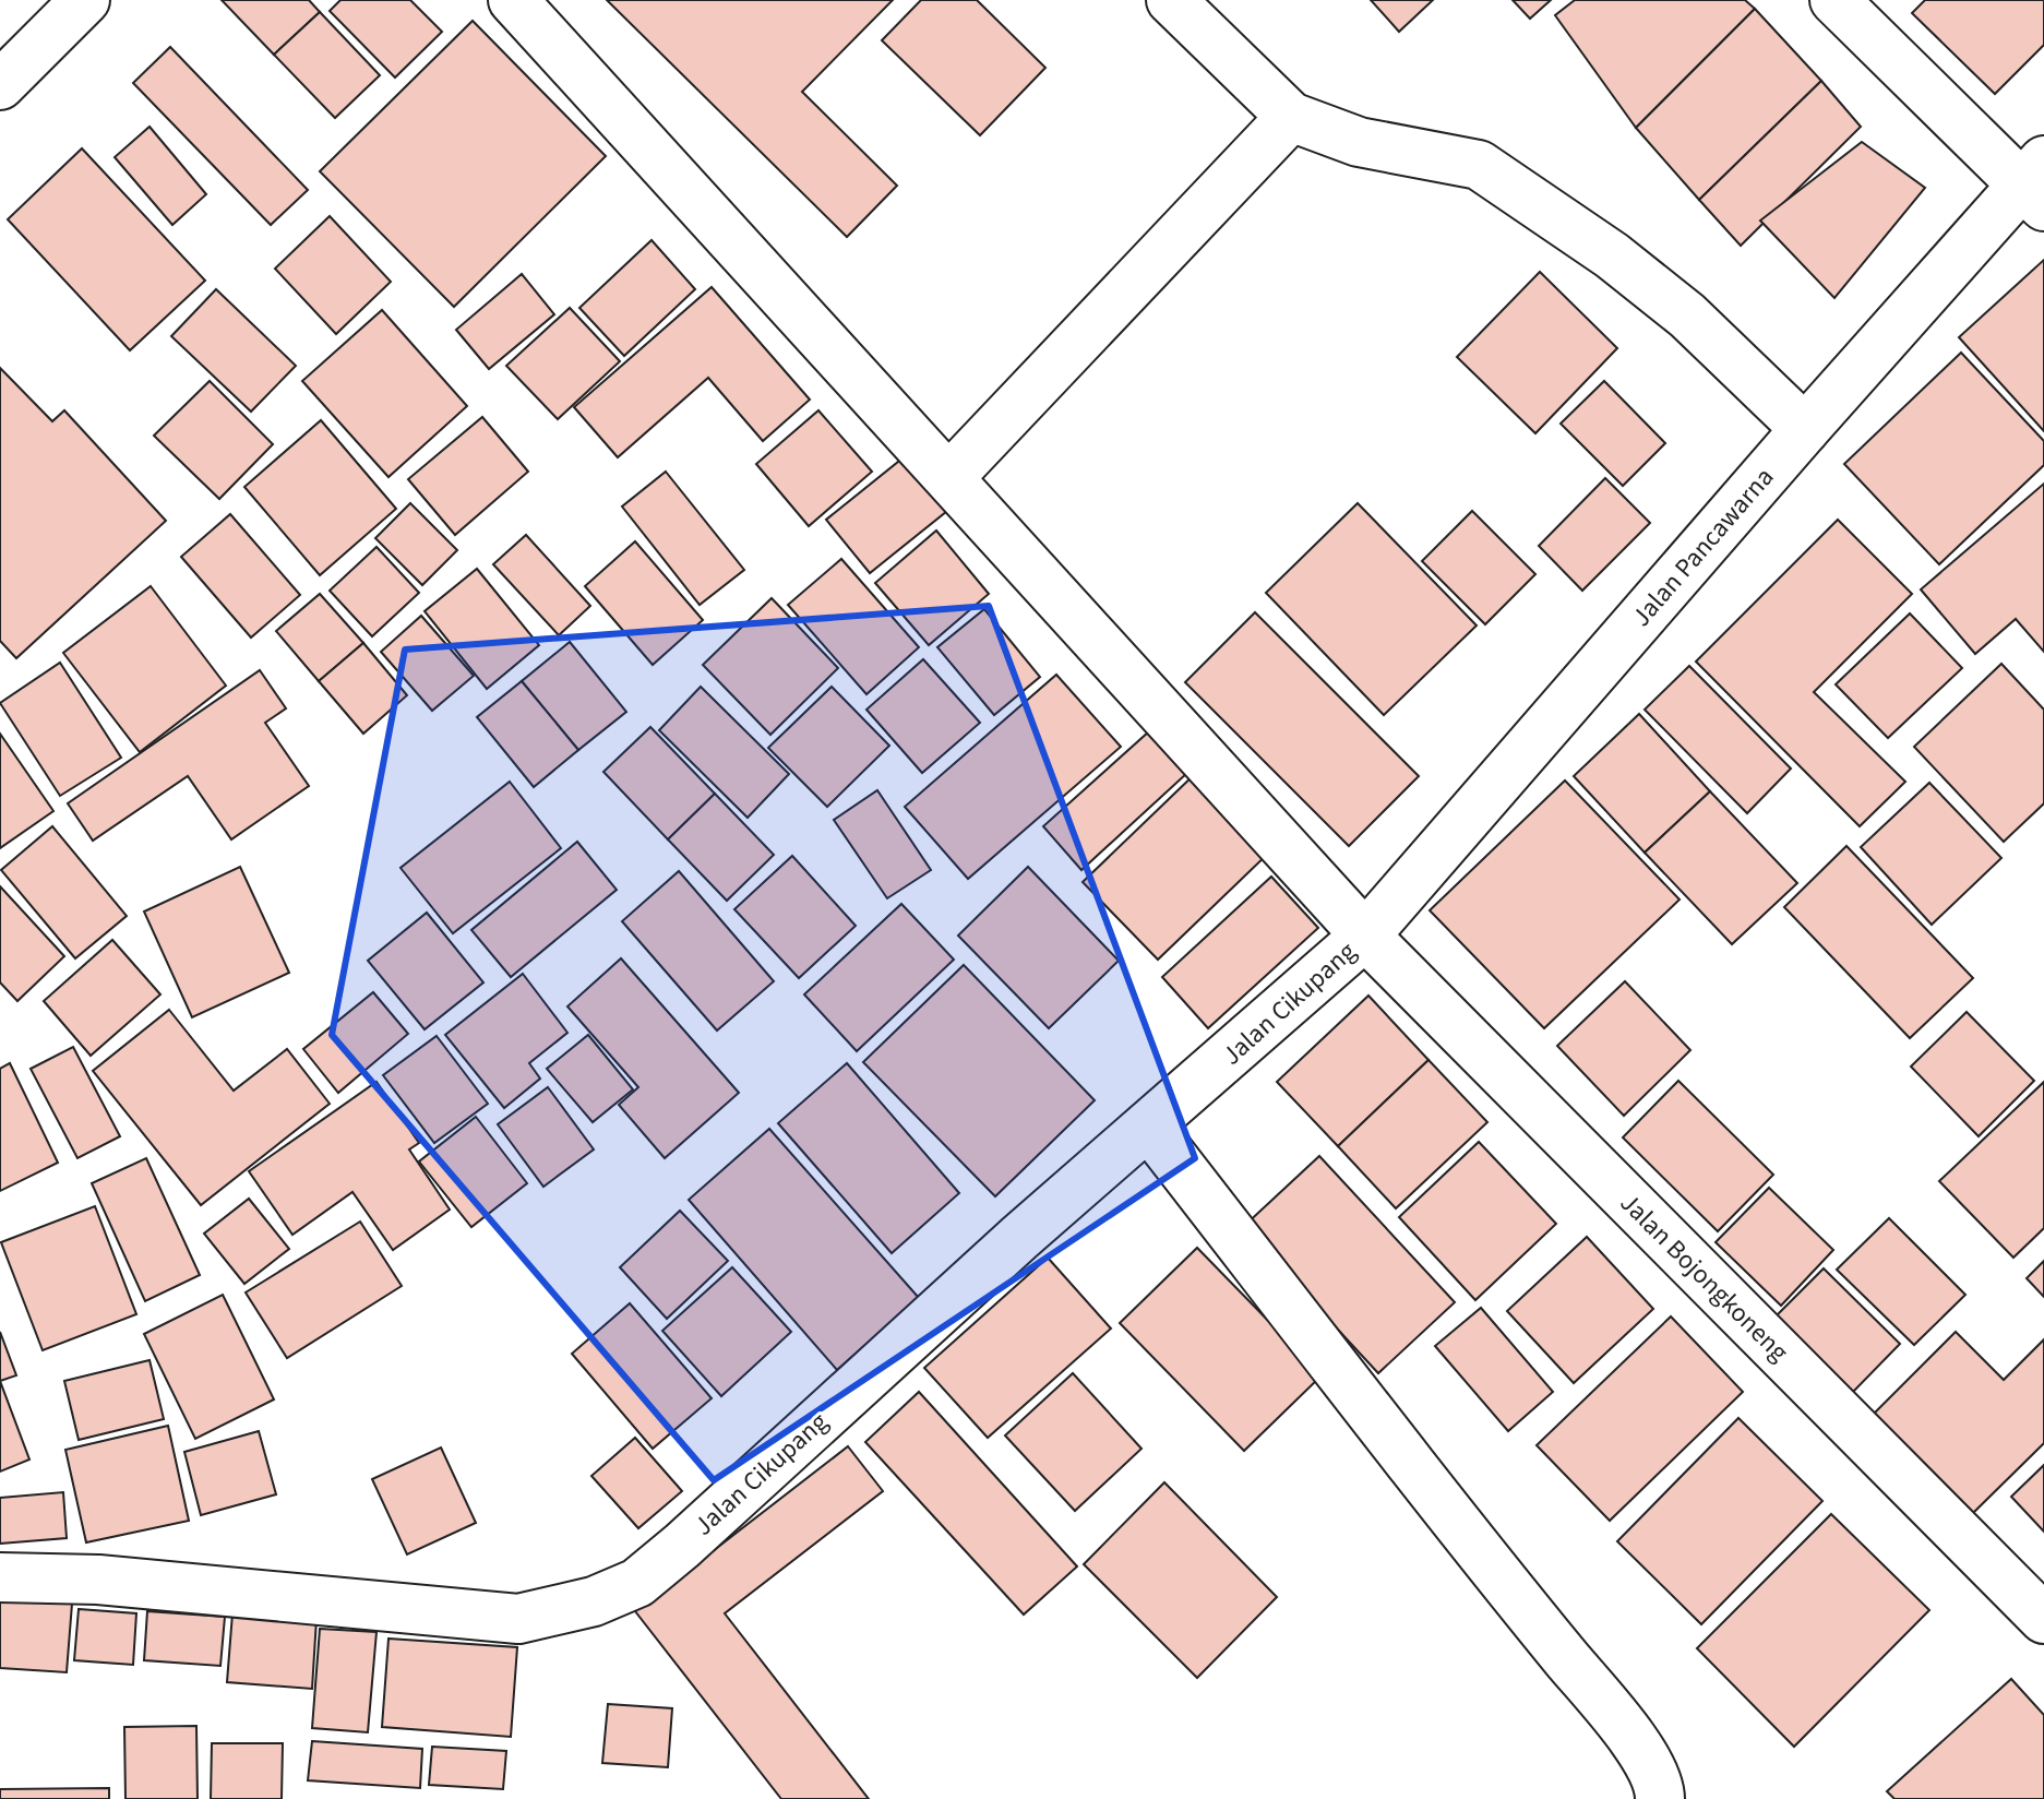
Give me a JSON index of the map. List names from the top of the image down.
{
  "streets": {
    "main road": ["Jalan Pancawarna", "Jalan Cikupang", "Jalan Bojongkoneng"]
  },
  "crossings": [
    ["Jalan Pancawarna", "Jalan Cikupang"],
    ["Jalan Pancawarna", "Jalan Bojongkoneng"],
    ["Jalan Cikupang", "Jalan Bojongkoneng"]
  ]
}
